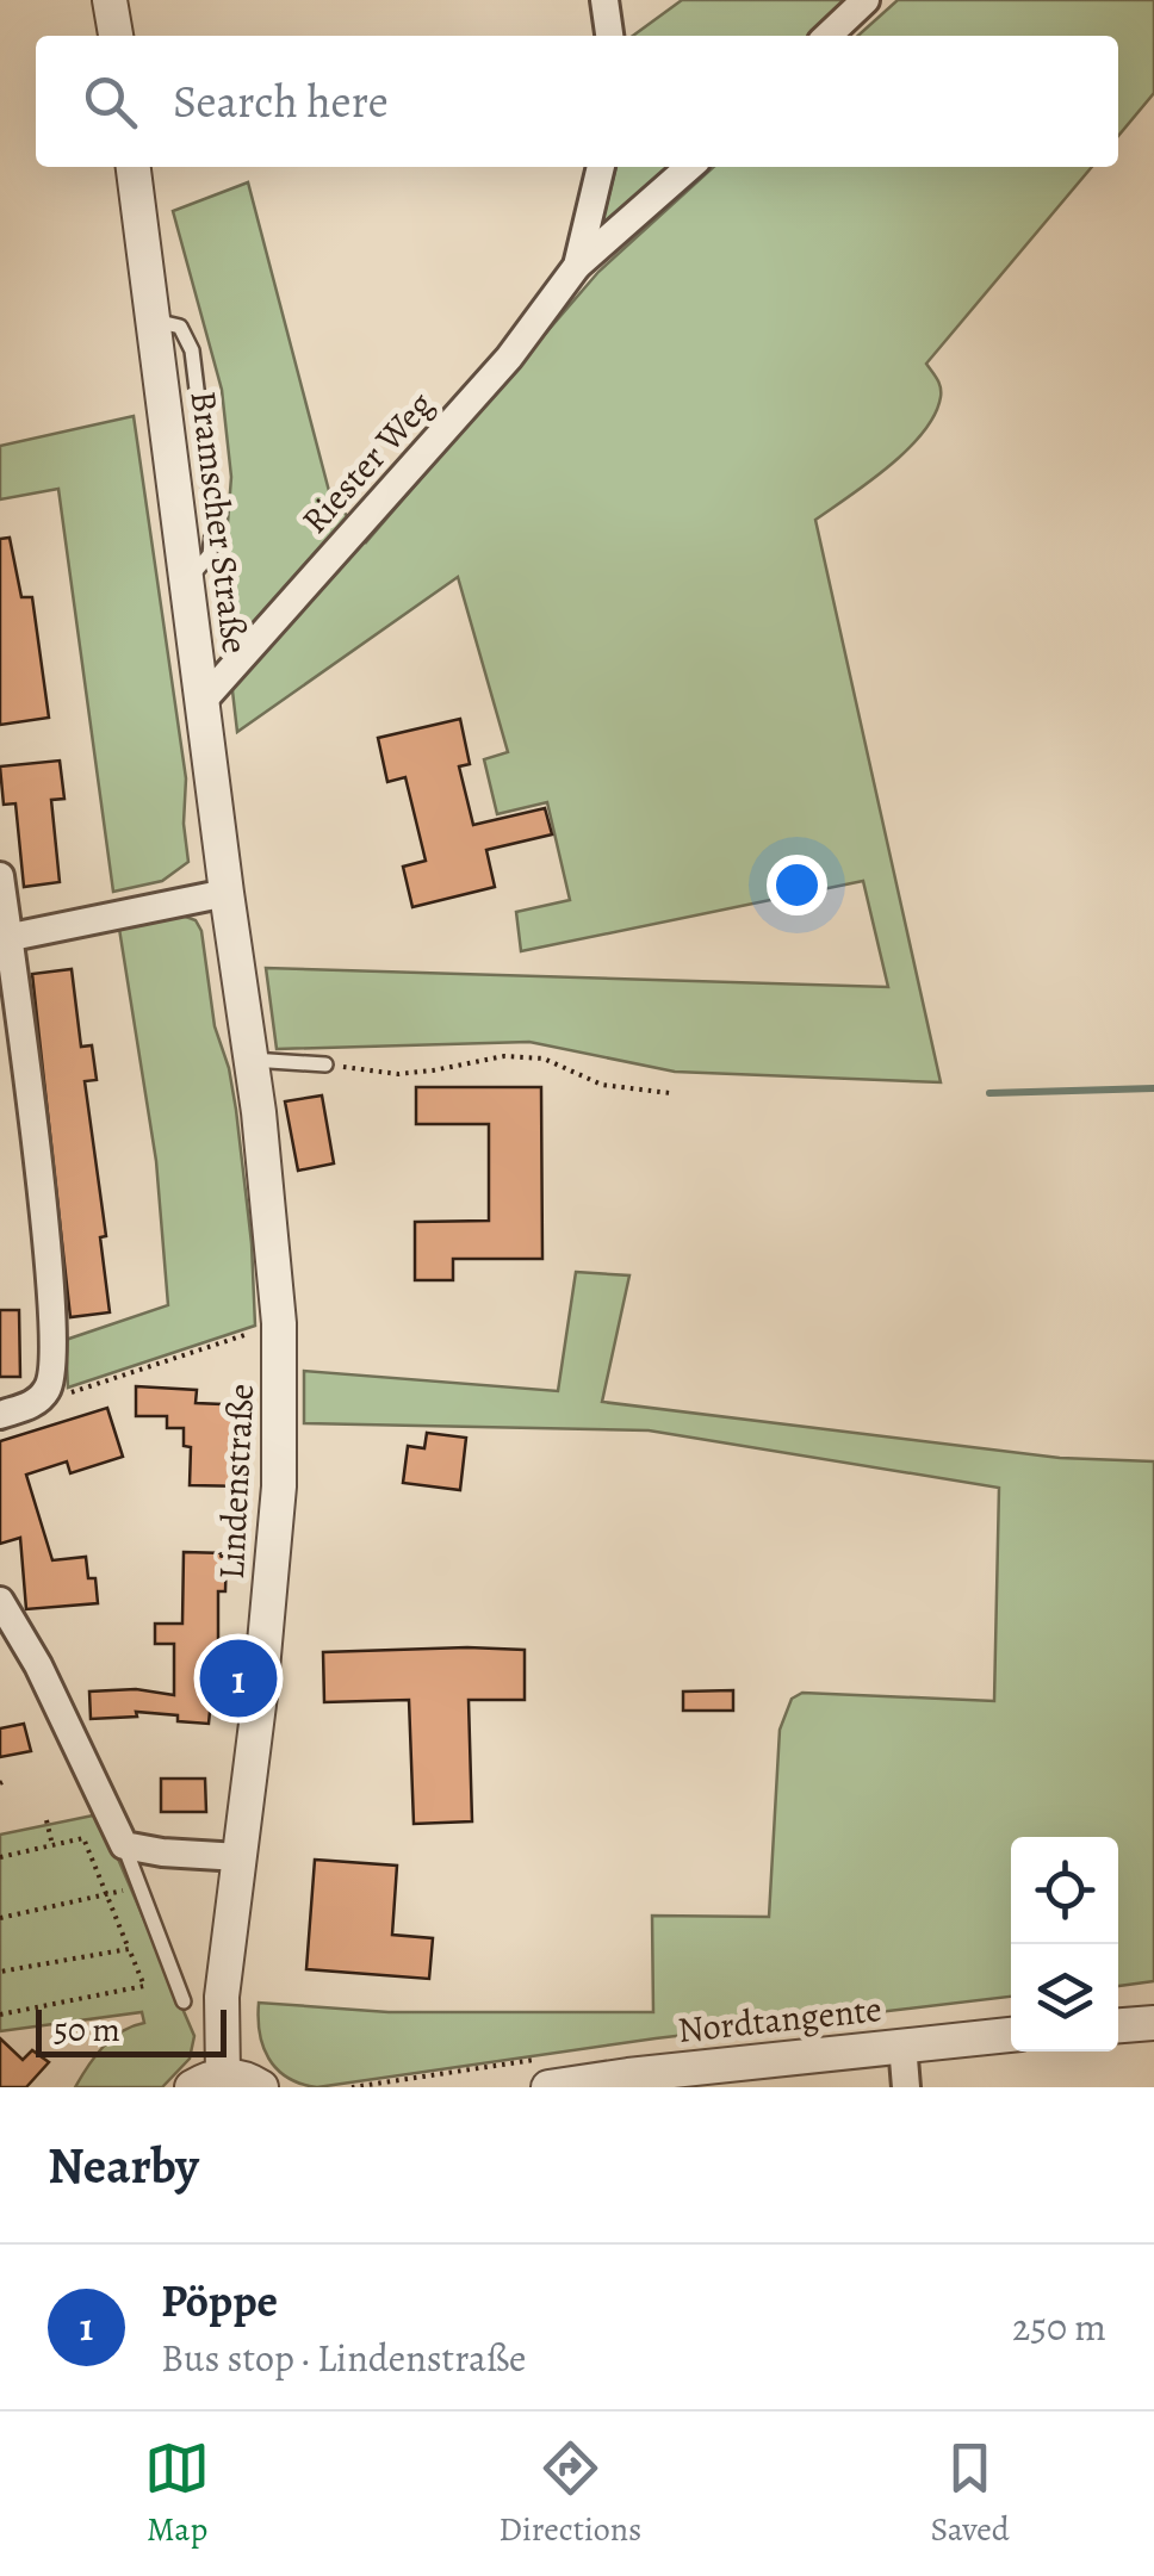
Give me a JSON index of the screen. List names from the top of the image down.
{
  "streets": {
    "street": [
      "Riester Weg",
      "Bramscher Straße",
      "Lindenstraße",
      "Nordtangente"
    ]
  },
  "crossings": [
    ["Riester Weg", "Bramscher Straße"],
    ["Bramscher Straße", "Lindenstraße"]
  ],
  "scale_bar": "50 m",
  "page": {
    "search": "Search here",
    "pins": "1",
    "scale": "50 m",
    "heading": "Nearby",
    "list": [
      {
        "mark": "1",
        "name": "Pöppe",
        "note": "Bus stop · Lindenstraße",
        "value": "250 m"
      }
    ],
    "nav": ["Map", "Directions", "Saved"]
  }
}
